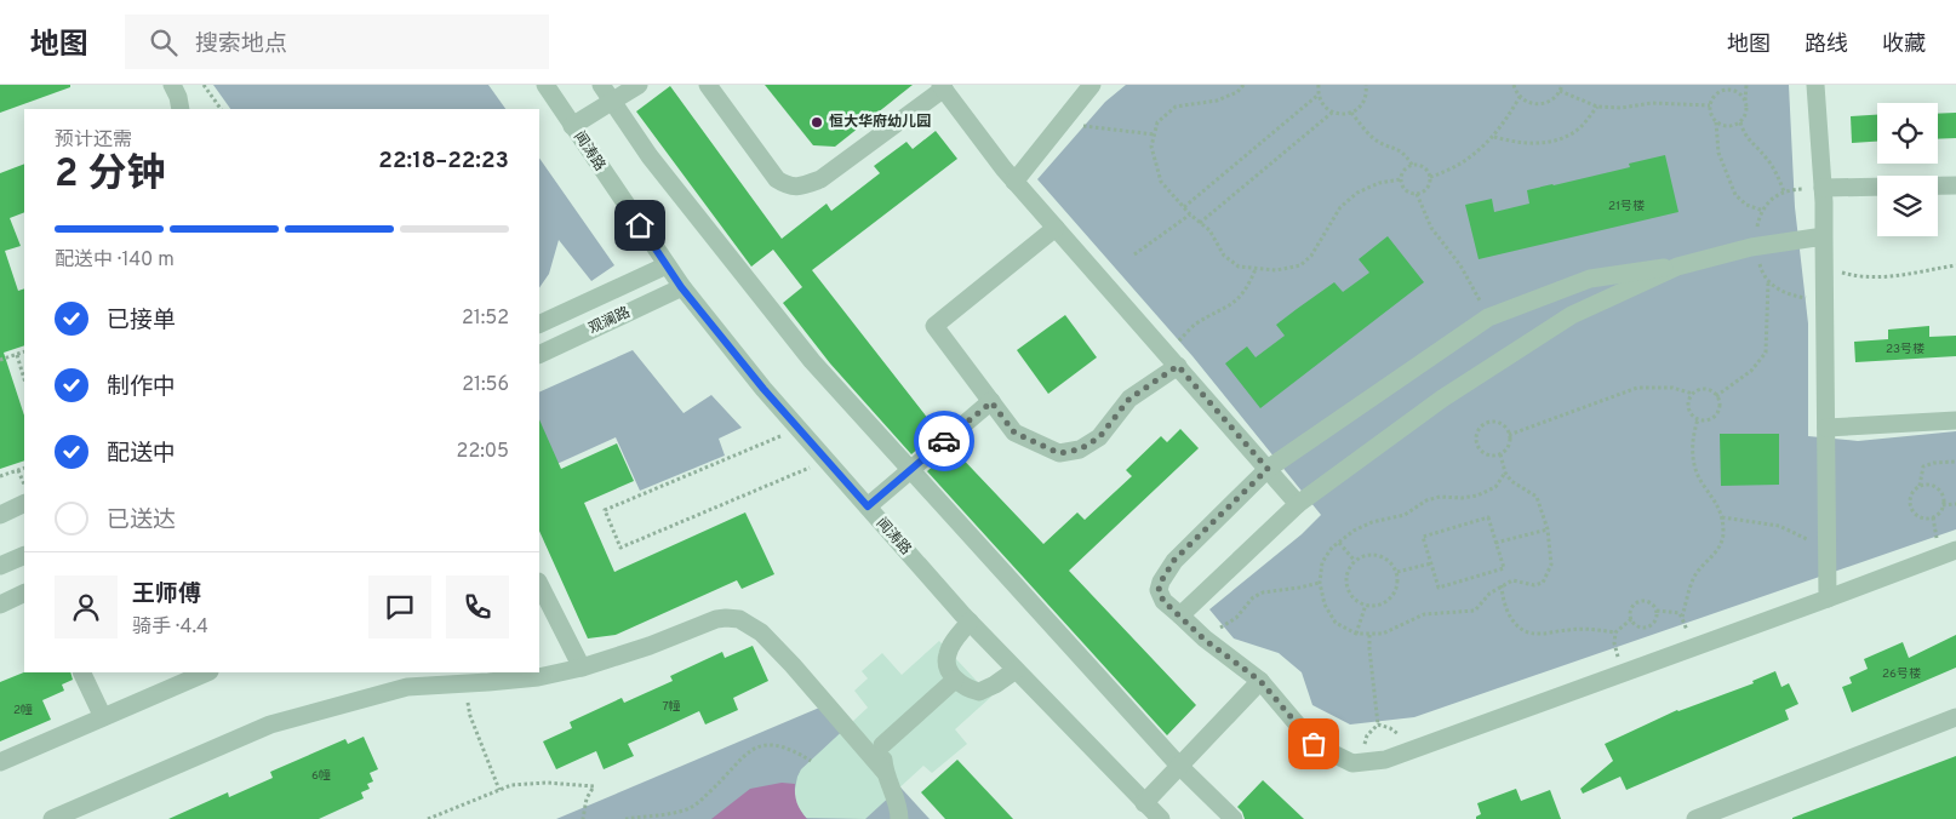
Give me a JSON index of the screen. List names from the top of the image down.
{
  "streets": {
    "street": ["闻涛路", "观澜路"]
  },
  "crossings": [
    ["闻涛路", "观澜路"]
  ],
  "places": ["恒大华府幼儿园"],
  "house_numbers": [
    "21号楼",
    "23号楼",
    "26号楼",
    "7幢",
    "2幢",
    "6幢"
  ],
  "page": {
    "header": "地图",
    "search": "搜索地点",
    "nav": ["地图", "路线", "收藏"],
    "heading": ["2 分钟", "预计还需", "22:18–22:23"],
    "panel": ["王师傅", "骑手 · 4.4"],
    "bar": "配送中 · 140 m",
    "list": [
      ["已接单", "21:52"],
      ["制作中", "21:56"],
      ["配送中", "22:05"],
      "已送达"
    ]
  }
}
